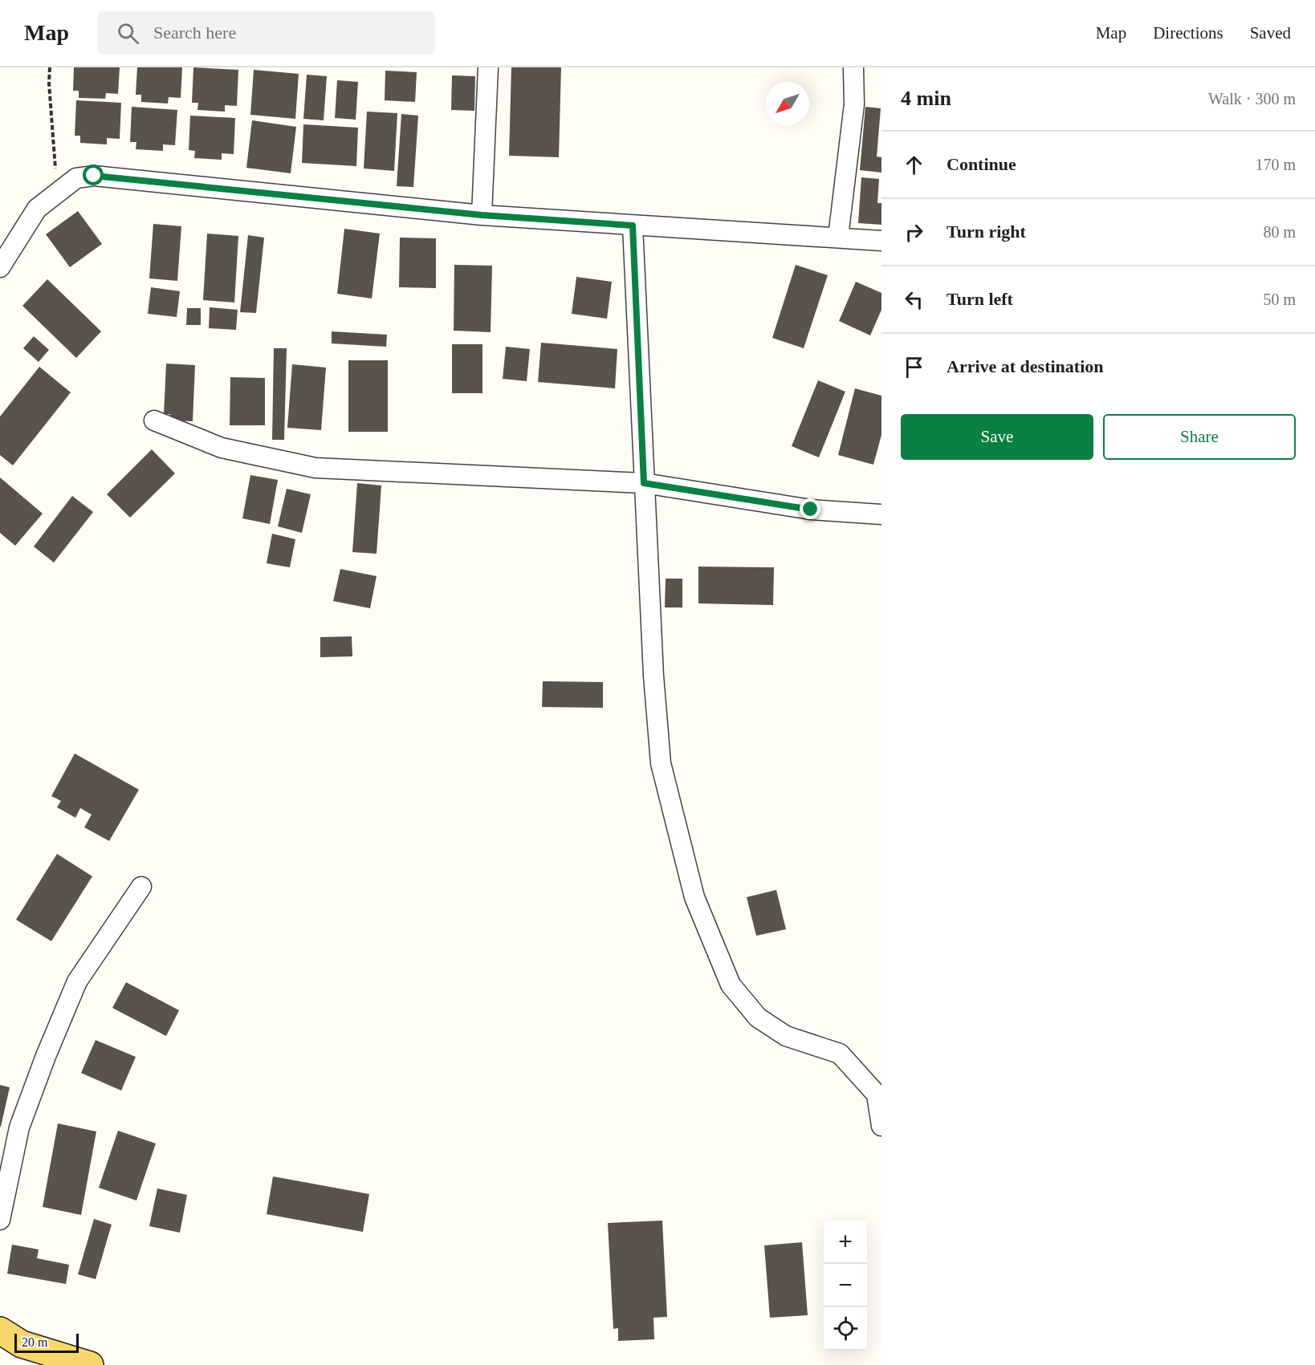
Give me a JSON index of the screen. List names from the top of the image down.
{
  "scale_bar": "20 m",
  "north": "bottom left",
  "page": {
    "header": "Map",
    "search": "Search here",
    "nav": ["Map", "Directions", "Saved"],
    "heading": ["4 min", "Walk · 300 m"],
    "list": [
      ["Continue", "170 m"],
      ["Turn right", "80 m"],
      ["Turn left", "50 m"],
      "Arrive at destination"
    ],
    "buttons": ["Save", "Share"],
    "map_buttons": ["+", "−"],
    "scale": "20 m"
  }
}
